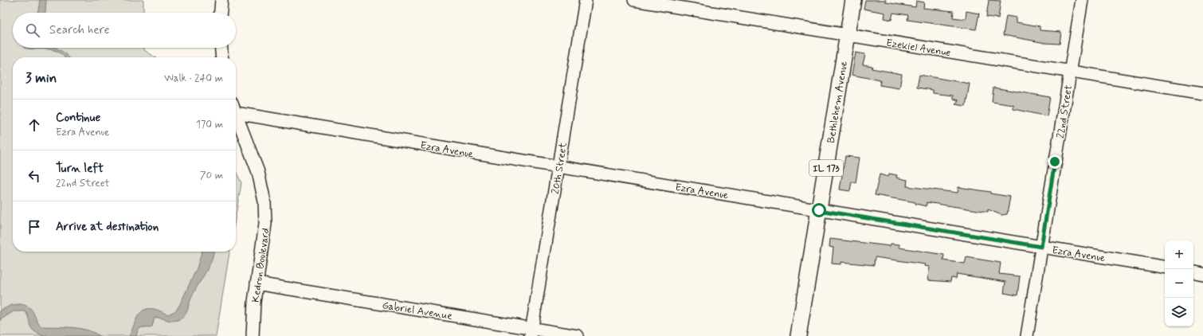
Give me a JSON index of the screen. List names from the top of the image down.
{
  "streets": {
    "main road": ["Bethlehem Avenue", "IL 173"],
    "street": [
      "Ezekiel Avenue",
      "22nd Street",
      "Ezra Avenue",
      "20th Street",
      "Kedron Boulevard",
      "Gabriel Avenue"
    ]
  },
  "crossings": [
    ["Ezekiel Avenue", "Bethlehem Avenue"],
    ["Ezekiel Avenue", "22nd Street"],
    ["Bethlehem Avenue", "Ezra Avenue"],
    ["22nd Street", "Ezra Avenue"],
    ["Ezra Avenue", "20th Street"],
    ["20th Street", "Gabriel Avenue"],
    ["Kedron Boulevard", "Gabriel Avenue"]
  ],
  "page": {
    "search": "Search here",
    "heading": ["3 min", "Walk · 240 m"],
    "list": [
      ["Continue", "Ezra Avenue", "170 m"],
      ["Turn left", "22nd Street", "70 m"],
      "Arrive at destination"
    ],
    "map_buttons": ["+", "−"]
  }
}
